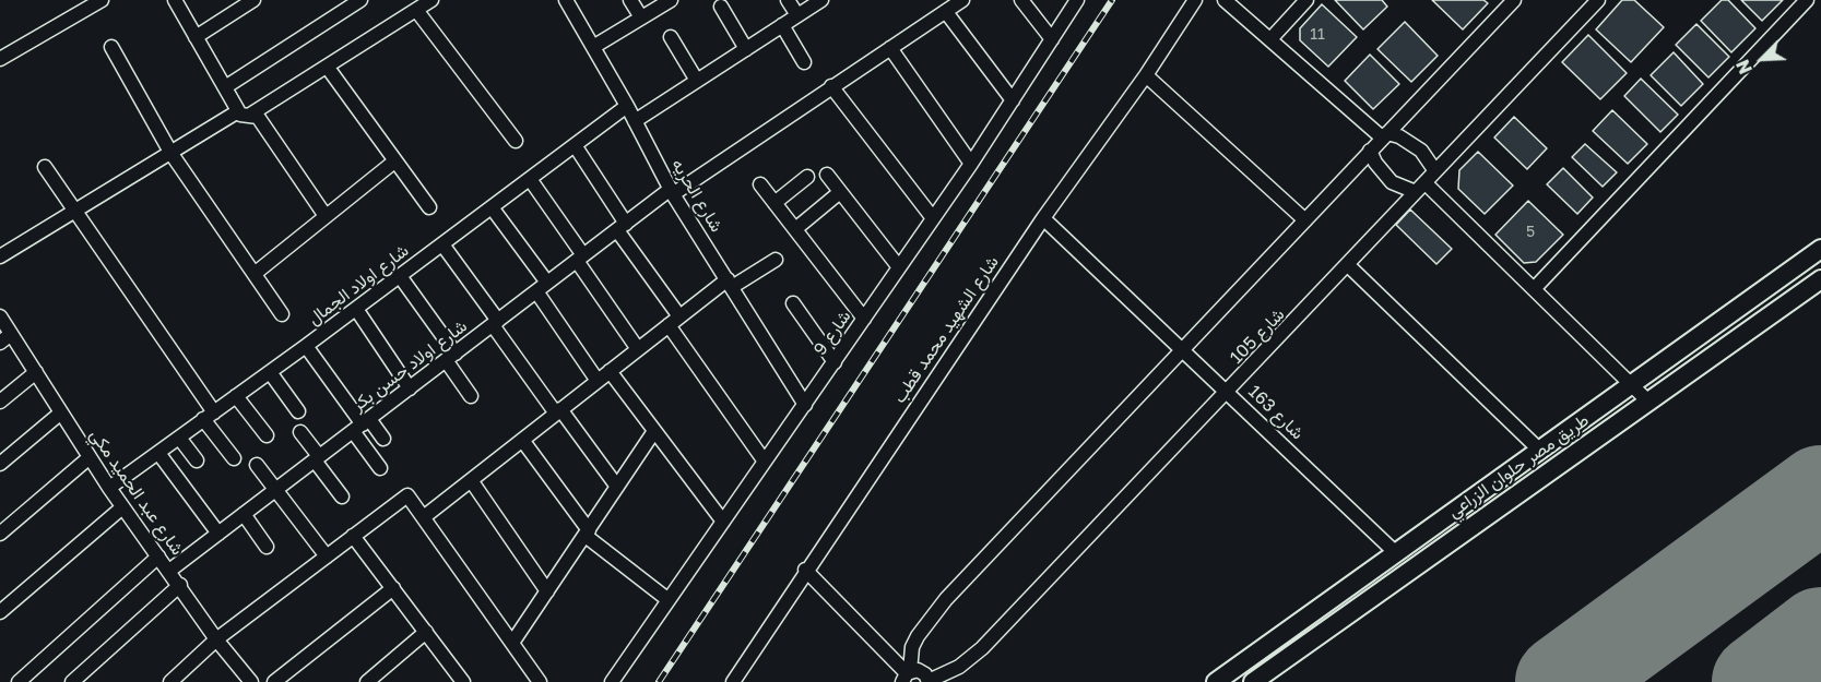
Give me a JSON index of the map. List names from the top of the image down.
{
  "streets": {
    "main road": ["طريق مصر حلوان الزراعي"],
    "street": [
      "شارع الحريه",
      "شارع اولاد الجمال",
      "شارع الشهيد محمد قطب",
      "شارع 9",
      "شارع 105",
      "شارع اولاد حسن بكر",
      "شارع 163",
      "شارع عبد الحميد مكي"
    ]
  },
  "crossings": [
    ["شارع الحريه", "شارع اولاد الجمال"],
    ["شارع الحريه", "شارع 9"],
    ["شارع الحريه", "شارع اولاد حسن بكر"],
    ["شارع اولاد الجمال", "شارع عبد الحميد مكي"],
    ["شارع الشهيد محمد قطب", "شارع 163"],
    ["شارع 105", "شارع 163"],
    ["شارع اولاد حسن بكر", "شارع عبد الحميد مكي"],
    ["شارع 163", "طريق مصر حلوان الزراعي"]
  ],
  "house_numbers": ["11", "5"],
  "north": "bottom left"
}
